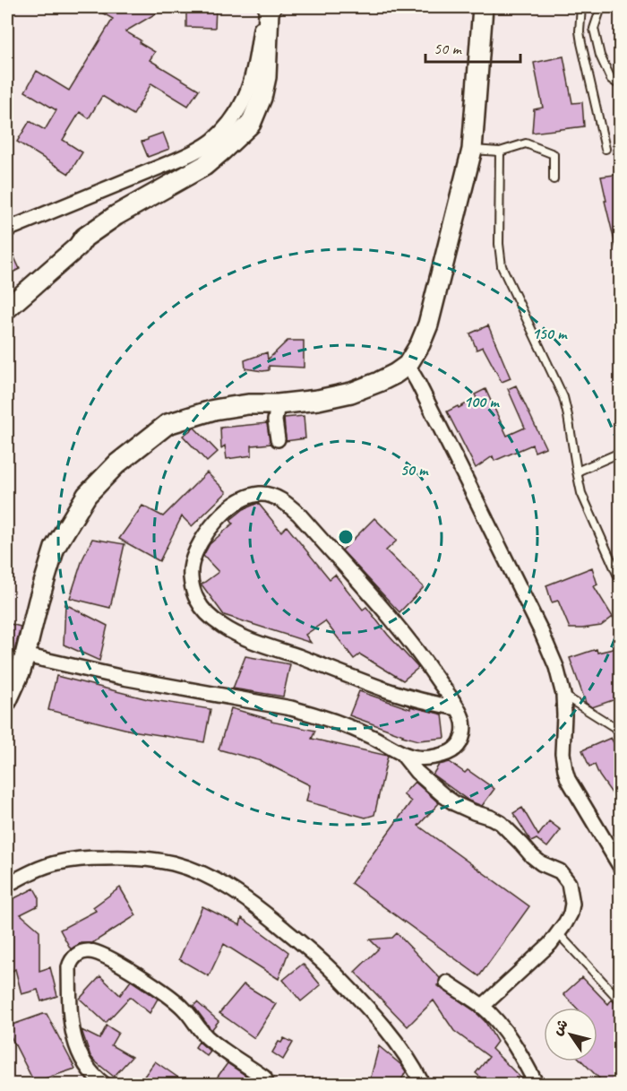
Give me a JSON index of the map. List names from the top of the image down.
{
  "scale_bar": "50 m",
  "north": "top left",
  "rings": ["150 m", "100 m", "50 m"]
}
